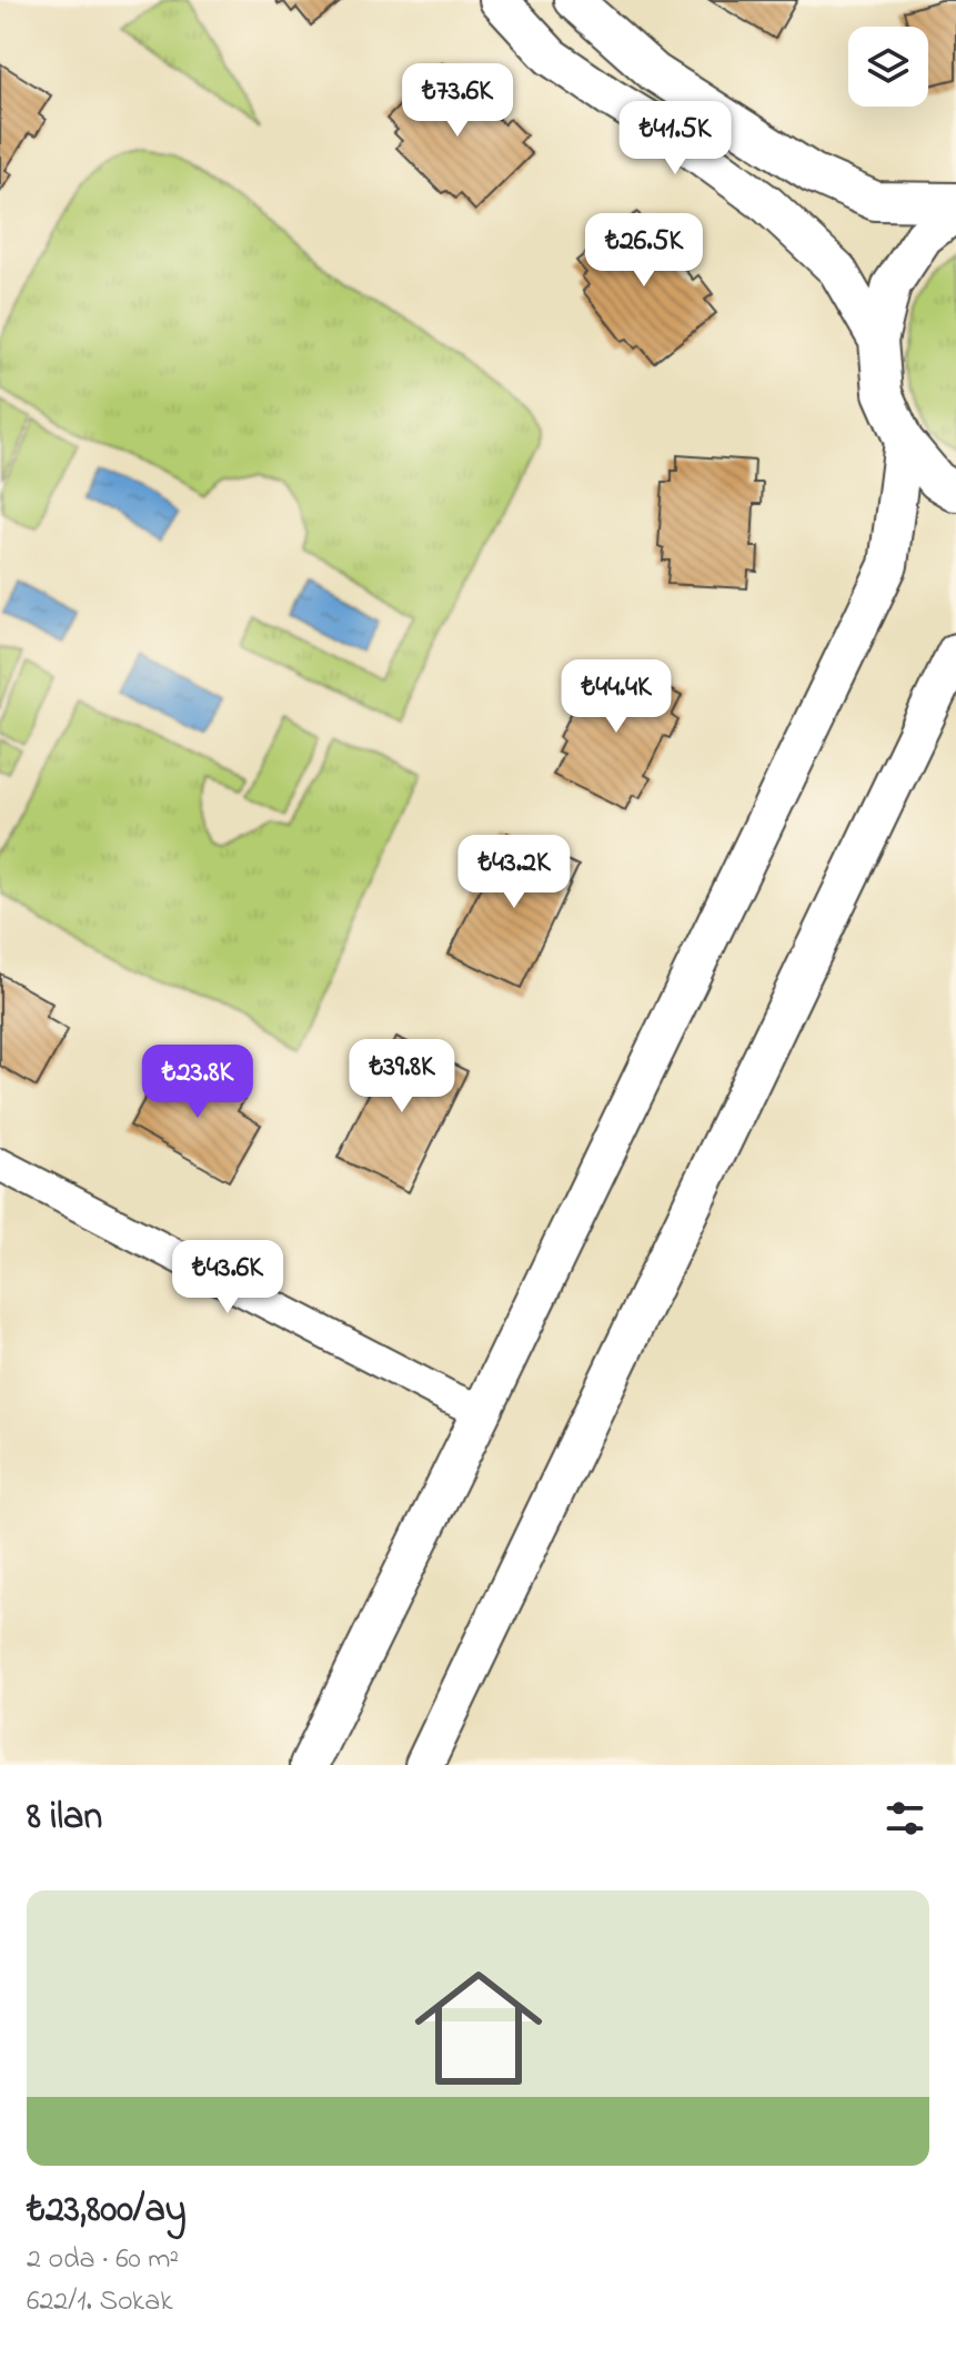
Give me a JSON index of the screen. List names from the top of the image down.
{
  "page": {
    "price": [
      "₺73.6K",
      "₺41.5K",
      "₺26.5K",
      "₺44.4K",
      "₺43.2K",
      "₺39.8K",
      "₺23.8K",
      "₺43.6K"
    ],
    "heading": "8 ilan",
    "list": [
      {
        "name": "₺23,800/ay",
        "note": "2 oda · 60 m² · 622/1. Sokak"
      }
    ]
  }
}
